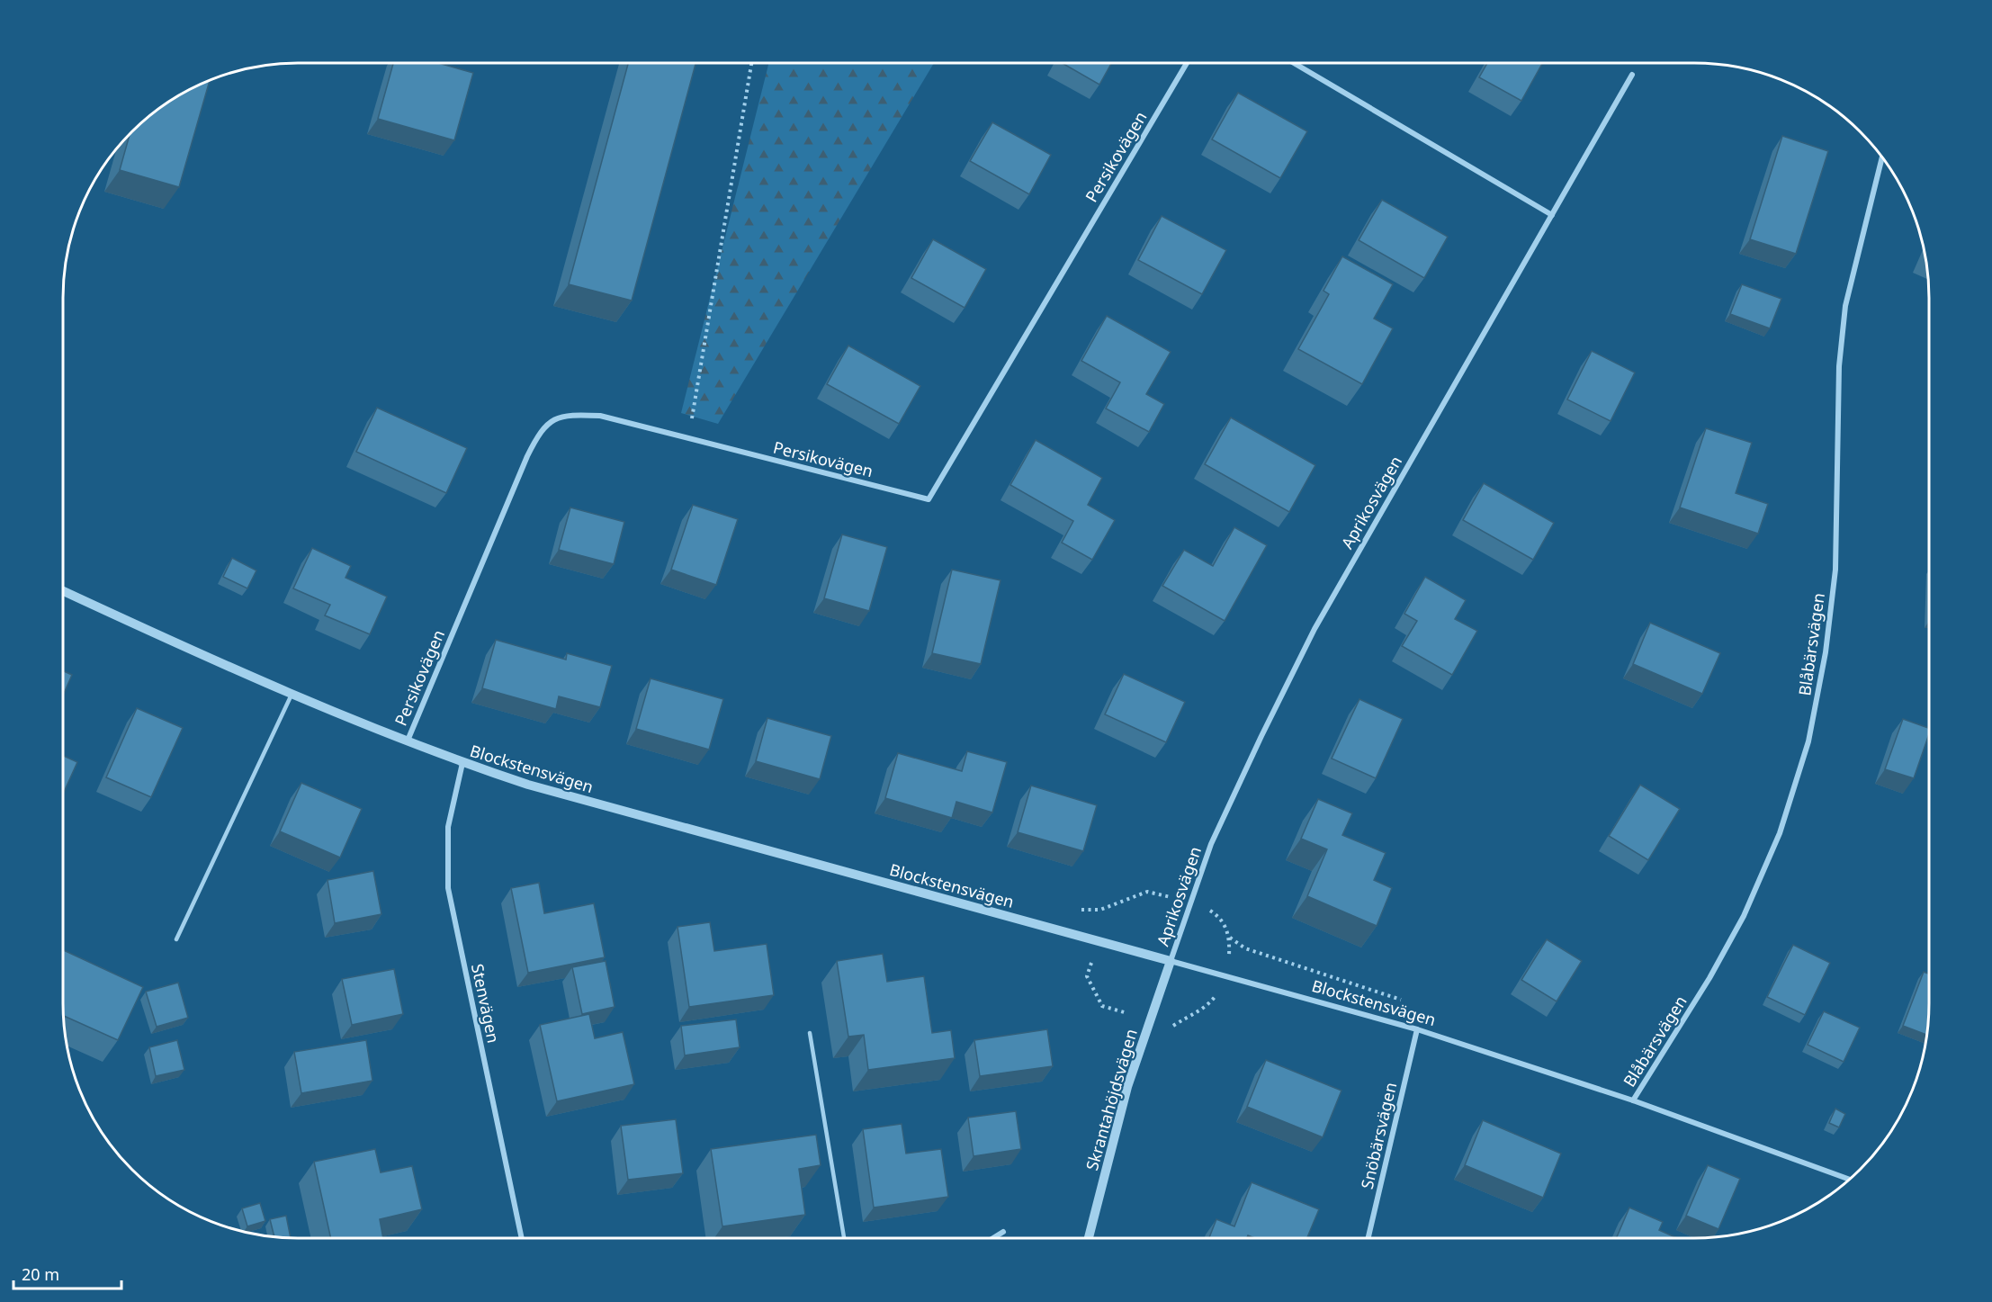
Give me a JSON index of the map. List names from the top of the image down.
{
  "streets": {
    "street": [
      "Persikovägen",
      "Aprikosvägen",
      "Blåbärsvägen",
      "Blockstensvägen",
      "Stenvägen",
      "Skrantahöjdsvägen",
      "Snöbärsvägen"
    ]
  },
  "crossings": [
    ["Persikovägen", "Blockstensvägen"],
    ["Aprikosvägen", "Blockstensvägen"],
    ["Aprikosvägen", "Skrantahöjdsvägen"],
    ["Blåbärsvägen", "Blockstensvägen"],
    ["Blockstensvägen", "Stenvägen"],
    ["Blockstensvägen", "Skrantahöjdsvägen"],
    ["Blockstensvägen", "Snöbärsvägen"]
  ],
  "scale_bar": "20 m"
}
